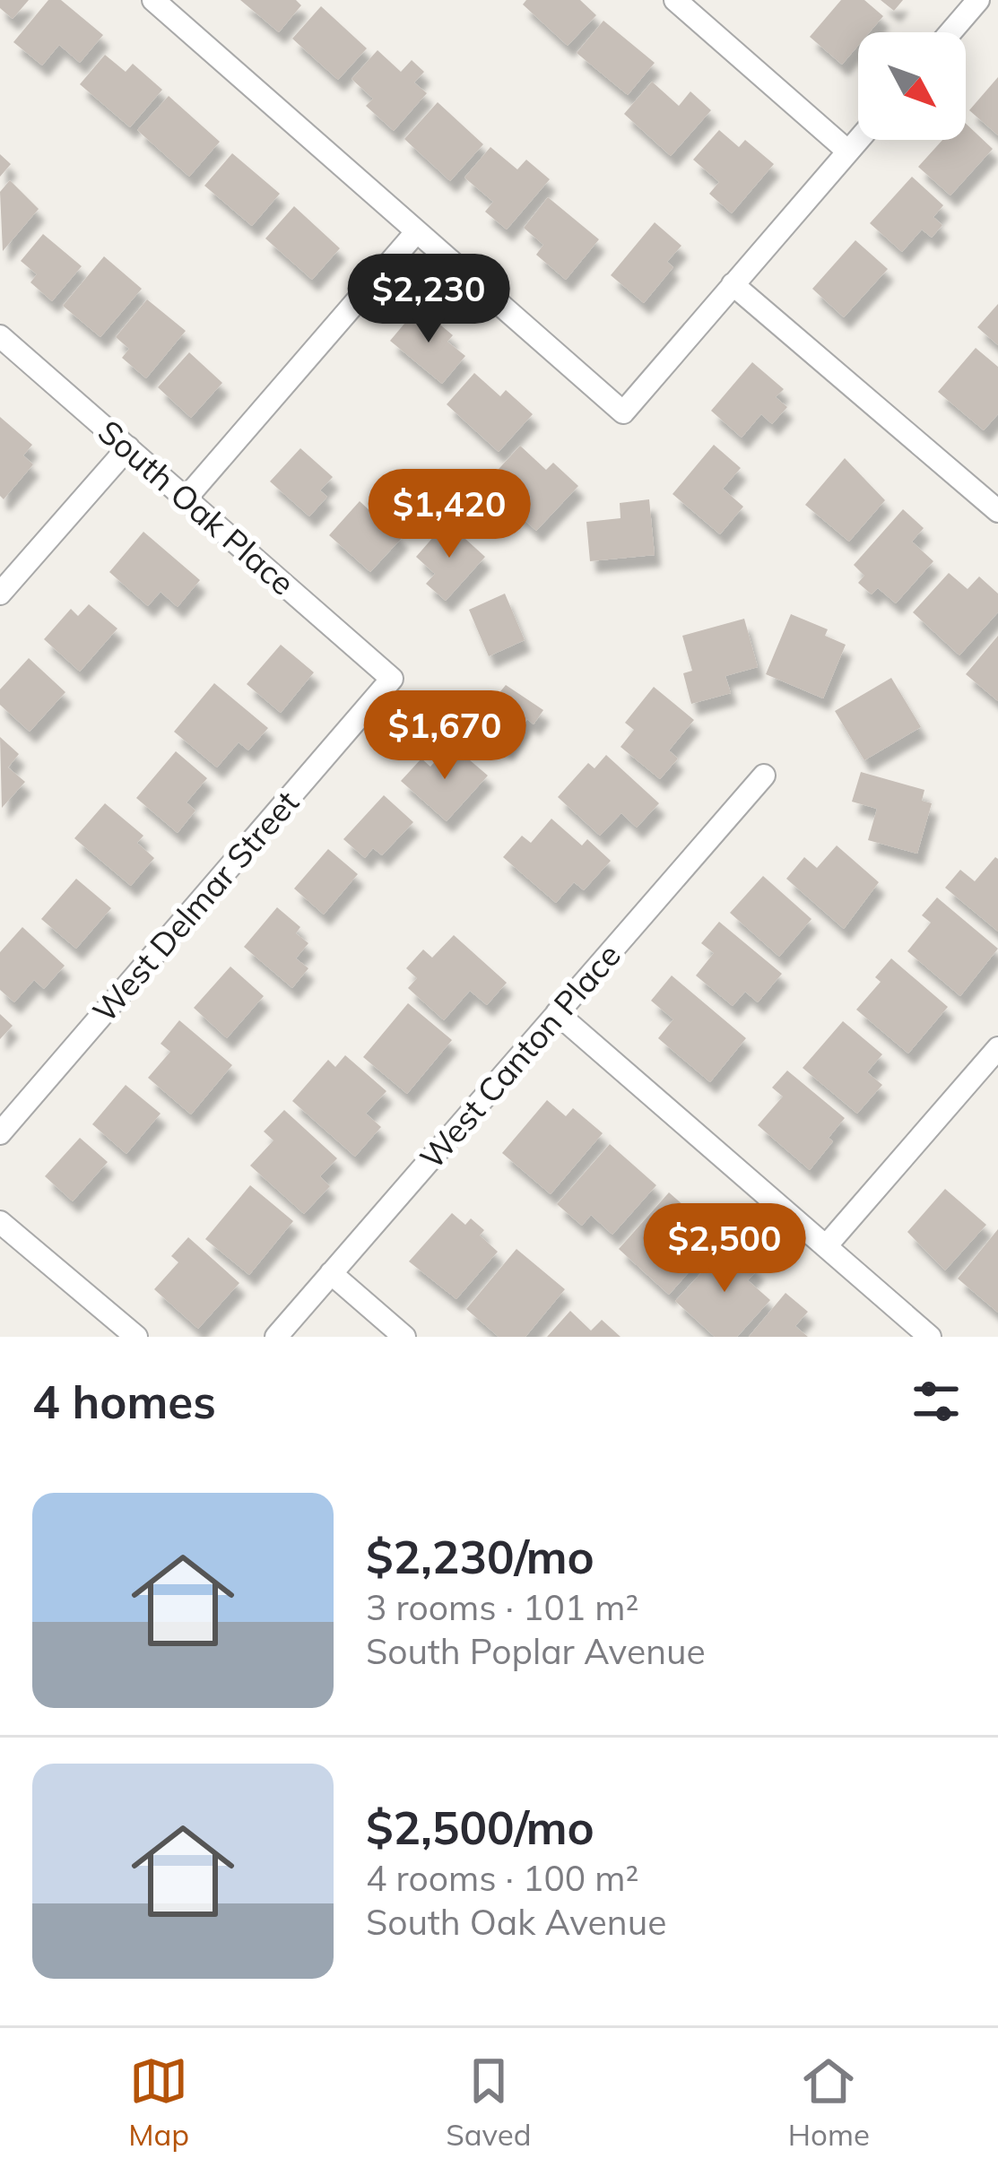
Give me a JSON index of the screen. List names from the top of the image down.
{
  "streets": {
    "street": ["South Oak Place", "West Delmar Street", "West Canton Place"]
  },
  "crossings": [
    ["South Oak Place", "West Delmar Street"]
  ],
  "north": "bottom right",
  "page": {
    "price": [
      "$2,230",
      "$1,420",
      "$1,670",
      "$2,500"
    ],
    "heading": "4 homes",
    "list": [
      {
        "name": "$2,230/mo",
        "note": "3 rooms · 101 m² · South Poplar Avenue"
      },
      {
        "name": "$2,500/mo",
        "note": "4 rooms · 100 m² · South Oak Avenue"
      }
    ],
    "tabs": ["Map", "Saved", "Home"]
  }
}
